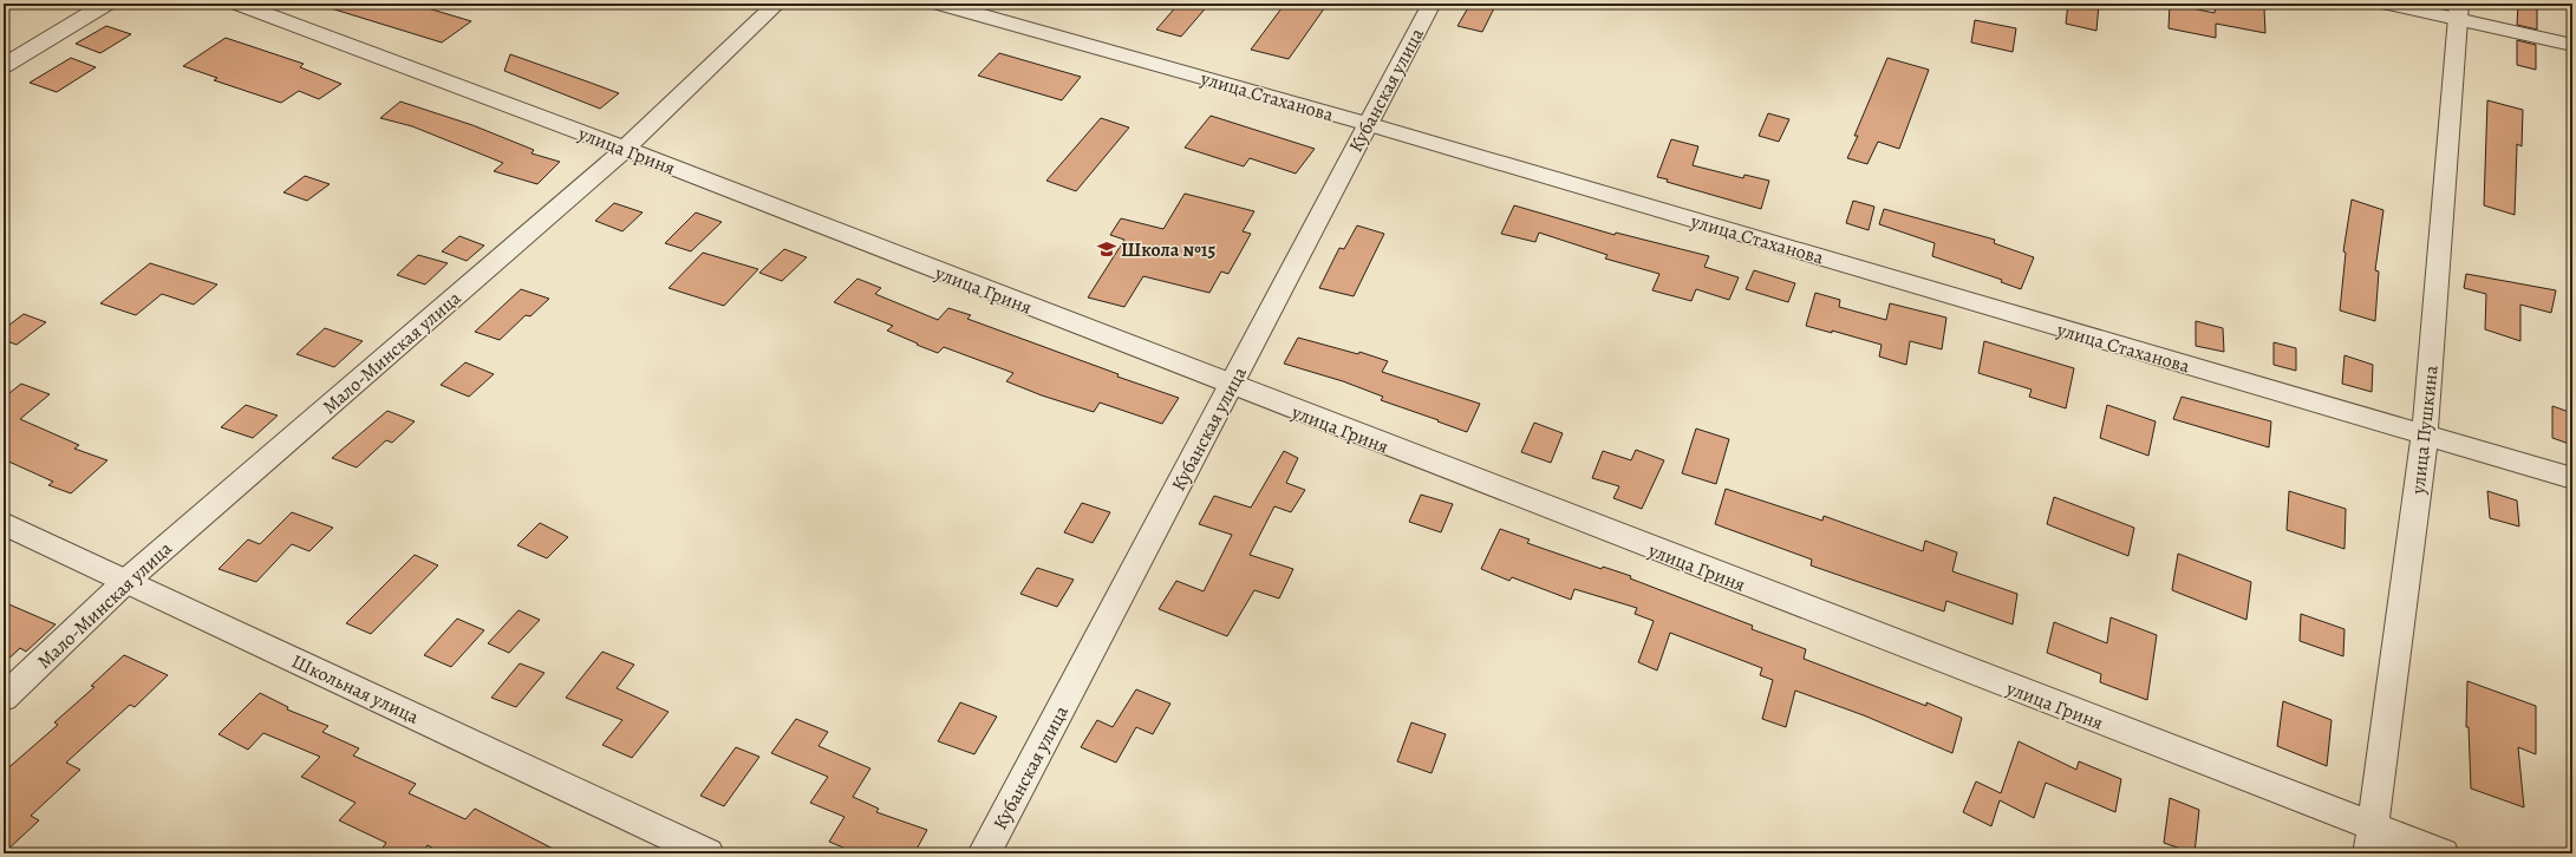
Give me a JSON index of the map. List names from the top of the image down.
{
  "streets": {
    "street": [
      "Кубанская улица",
      "улица Стаханова",
      "улица Гриня",
      "Мало-Минская улица",
      "улица Пушкина",
      "Школьная улица"
    ]
  },
  "crossings": [
    ["Кубанская улица", "улица Стаханова"],
    ["Кубанская улица", "улица Гриня"],
    ["улица Стаханова", "улица Пушкина"],
    ["улица Гриня", "Мало-Минская улица"],
    ["улица Гриня", "улица Пушкина"],
    ["Мало-Минская улица", "Школьная улица"]
  ],
  "places": {
    "school or university": ["Школа №15"]
  }
}
